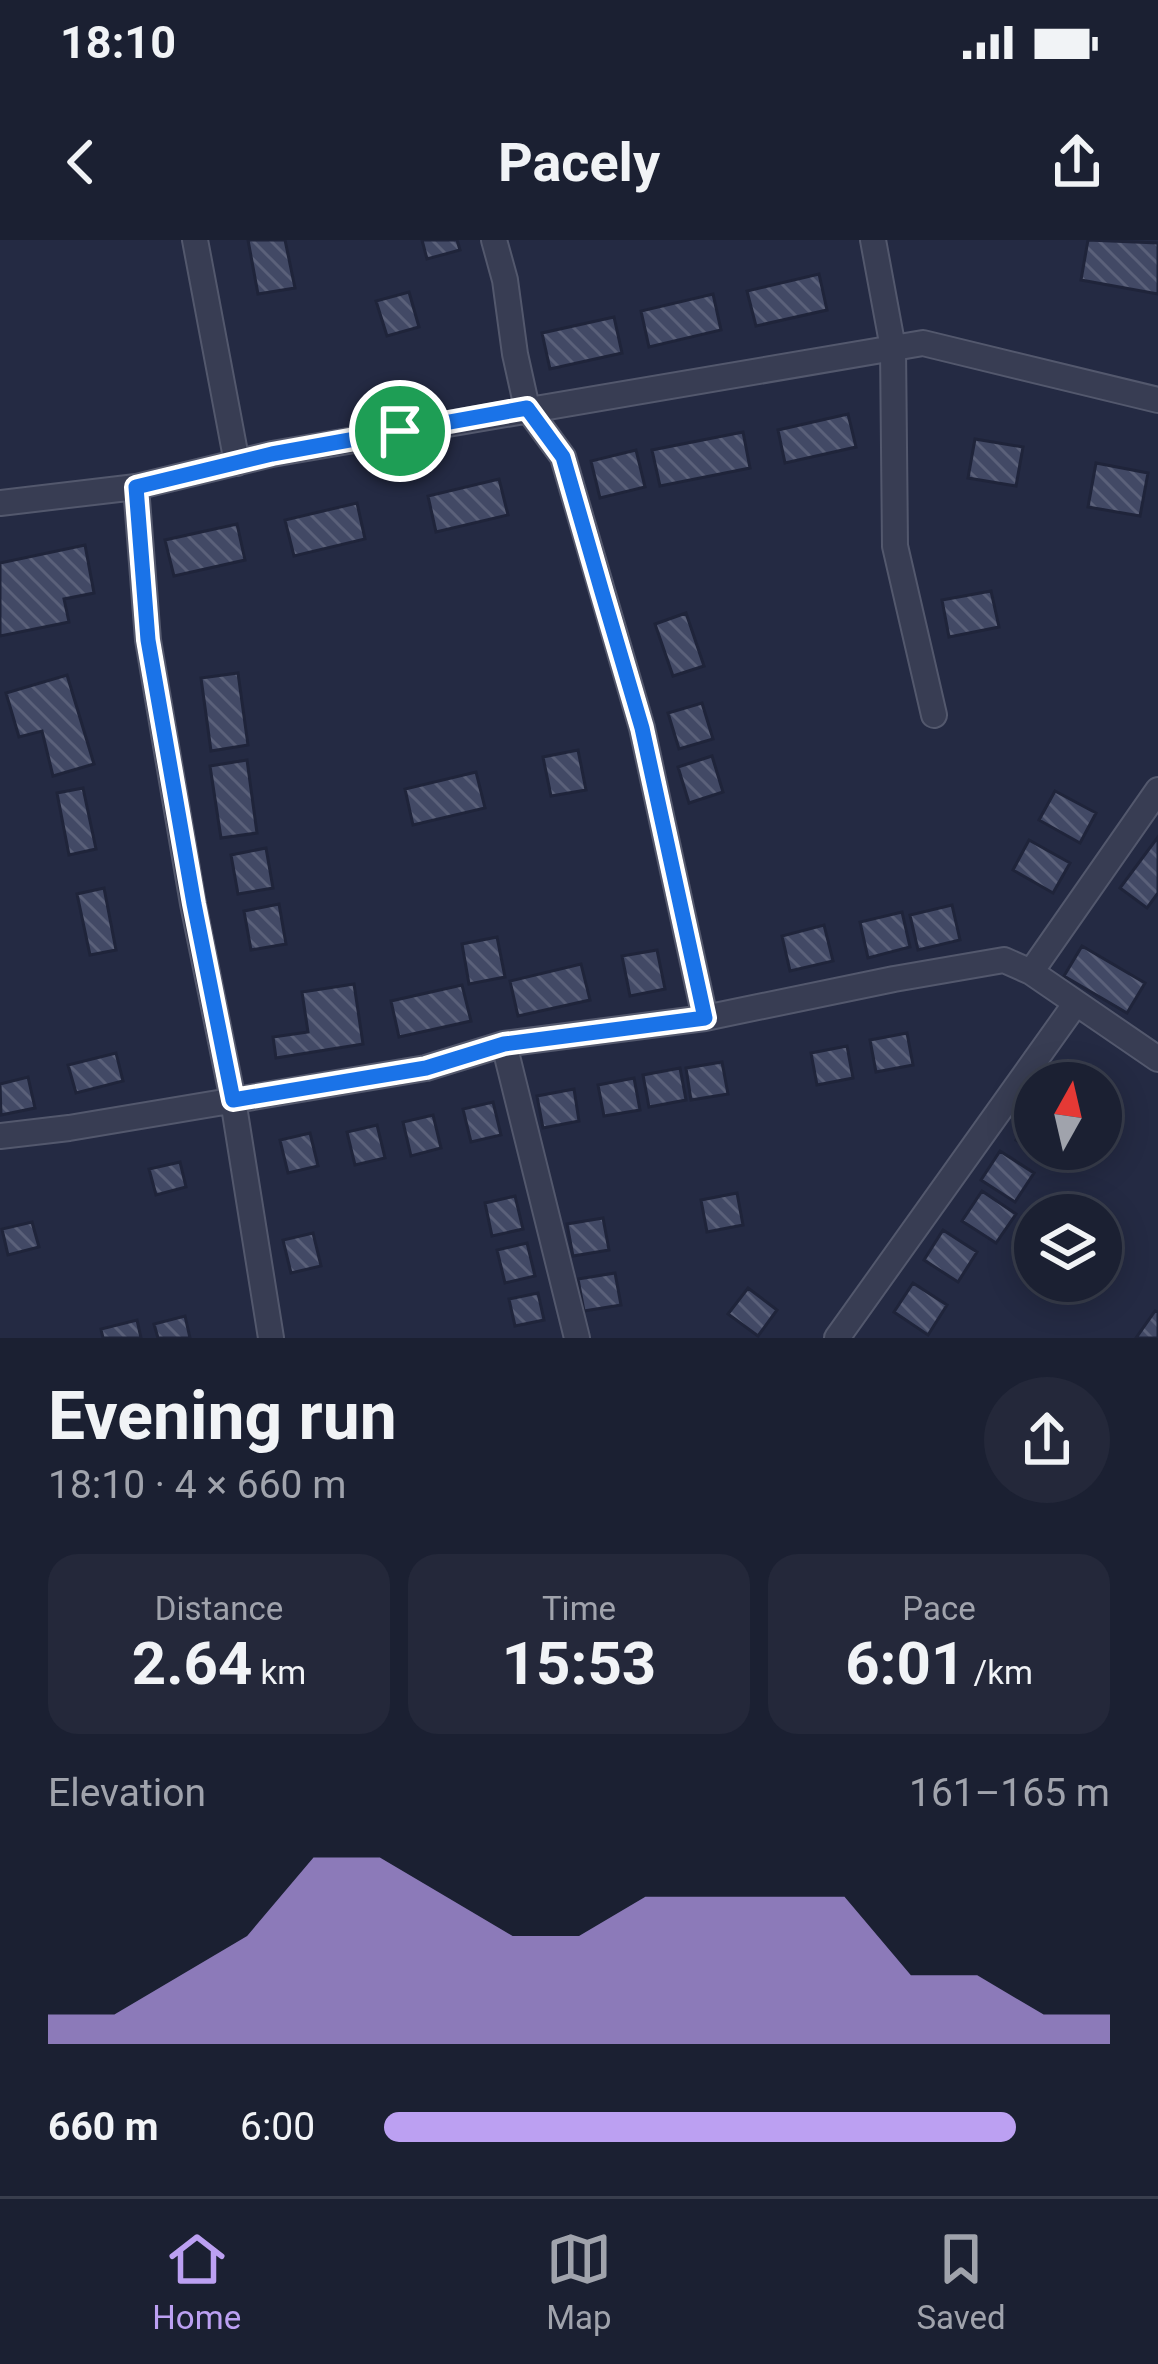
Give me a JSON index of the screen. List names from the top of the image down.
{
  "north": "top",
  "page": {
    "status": "18:10",
    "header": "Pacely",
    "heading": ["Evening run", "18:10 · 4 × 660 m"],
    "stats": [
      ["Distance", "2.64 km"],
      ["Time", "15:53"],
      ["Pace", "6:01 /km"]
    ],
    "chart": ["Elevation", "161–165 m"],
    "list": [
      {
        "name": "660 m",
        "note": "6:00"
      }
    ],
    "tabs": ["Home", "Map", "Saved"]
  }
}
